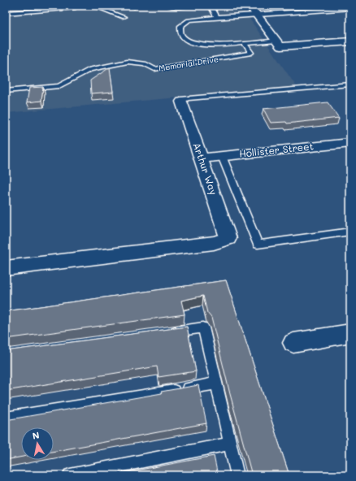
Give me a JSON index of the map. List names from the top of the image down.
{
  "streets": {
    "street": ["Hollister Street", "Arthur Way"],
    "lane": ["Memorial Drive"]
  },
  "crossings": [
    ["Hollister Street", "Arthur Way"]
  ],
  "north": "top"
}
